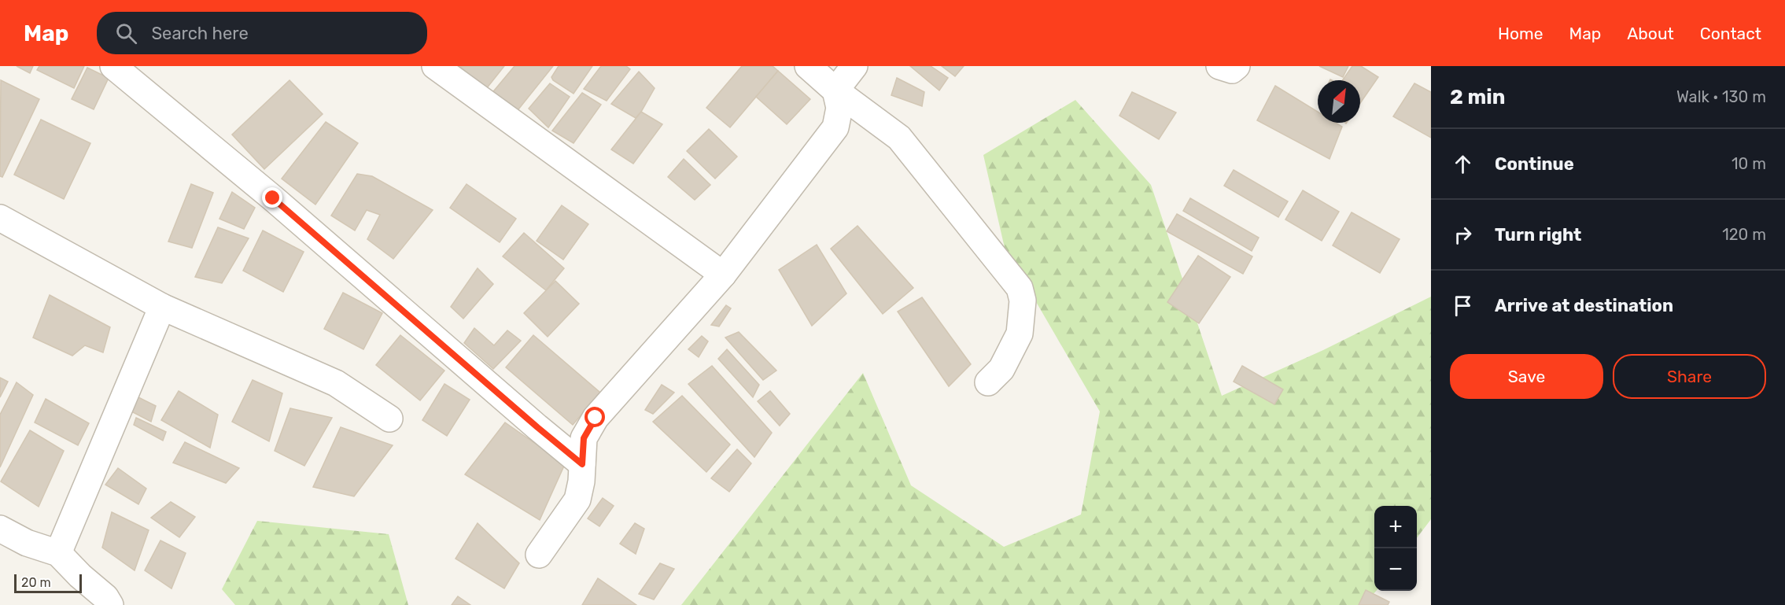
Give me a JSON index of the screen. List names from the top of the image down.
{
  "scale_bar": "20 m",
  "north": "top right",
  "page": {
    "header": "Map",
    "search": "Search here",
    "nav": [
      "Home",
      "Map",
      "About",
      "Contact"
    ],
    "heading": ["2 min", "Walk · 130 m"],
    "list": [
      ["Continue", "10 m"],
      ["Turn right", "120 m"],
      "Arrive at destination"
    ],
    "buttons": ["Save", "Share"],
    "map_buttons": ["+", "−"],
    "scale": "20 m"
  }
}
